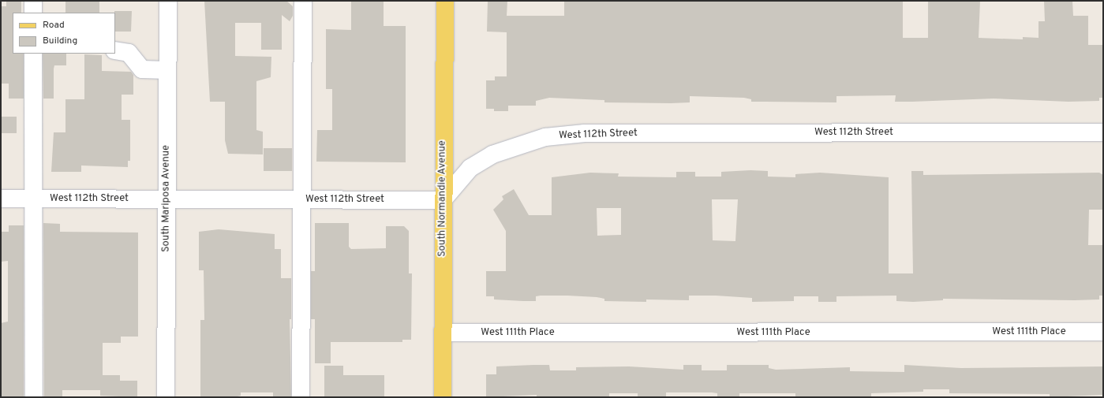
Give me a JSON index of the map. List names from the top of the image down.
{
  "streets": {
    "main road": ["South Normandie Avenue"],
    "street": ["West 112th Street", "South Mariposa Avenue", "West 111th Place"]
  },
  "crossings": [
    ["West 112th Street", "South Mariposa Avenue"],
    ["West 112th Street", "South Normandie Avenue"],
    ["South Normandie Avenue", "West 111th Place"]
  ],
  "legend": ["Road", "Building"]
}
